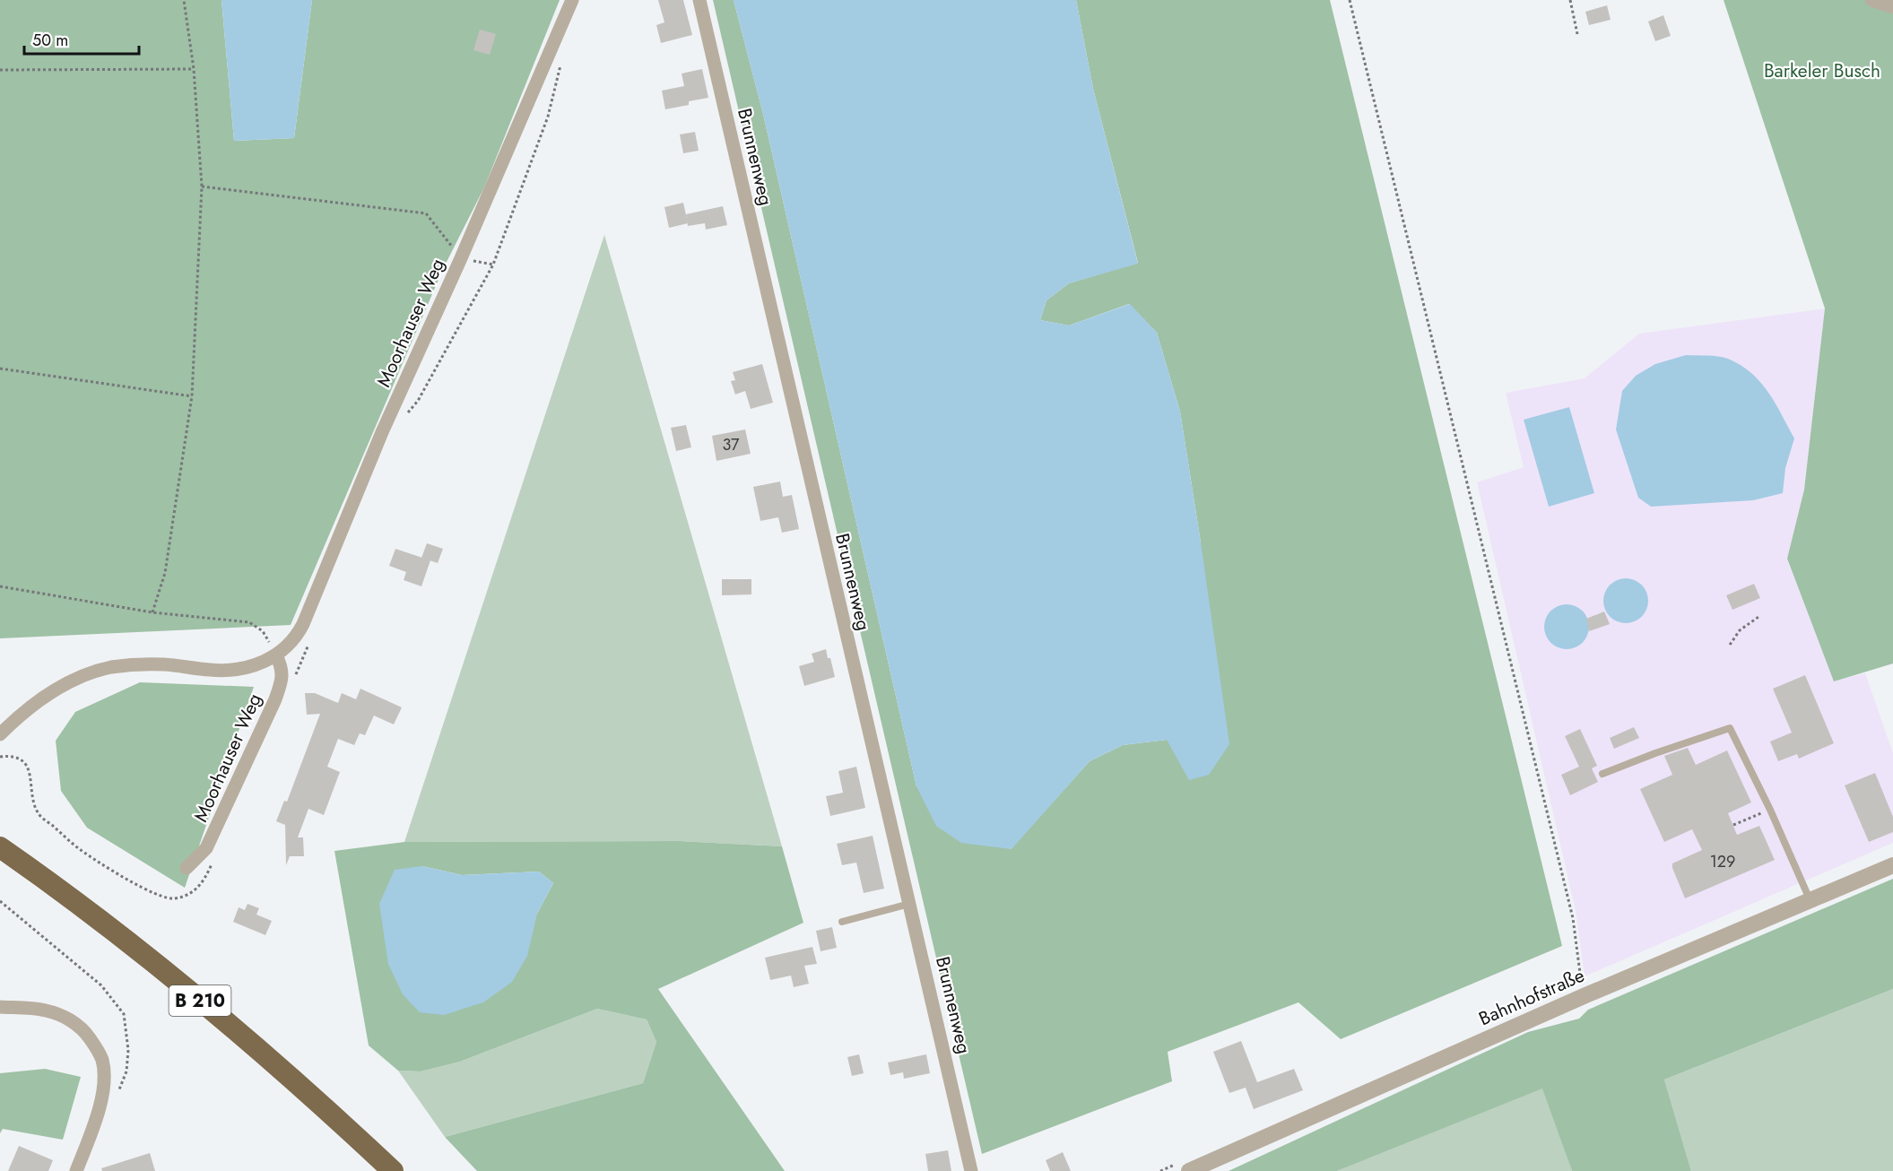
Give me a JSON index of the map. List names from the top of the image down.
{
  "streets": {
    "highway": ["B 210"],
    "street": ["Brunnenweg", "Moorhauser Weg", "Bahnhofstraße"]
  },
  "parks": ["Barkeler Busch"],
  "house_numbers": ["37", "129"],
  "scale_bar": "50 m"
}
